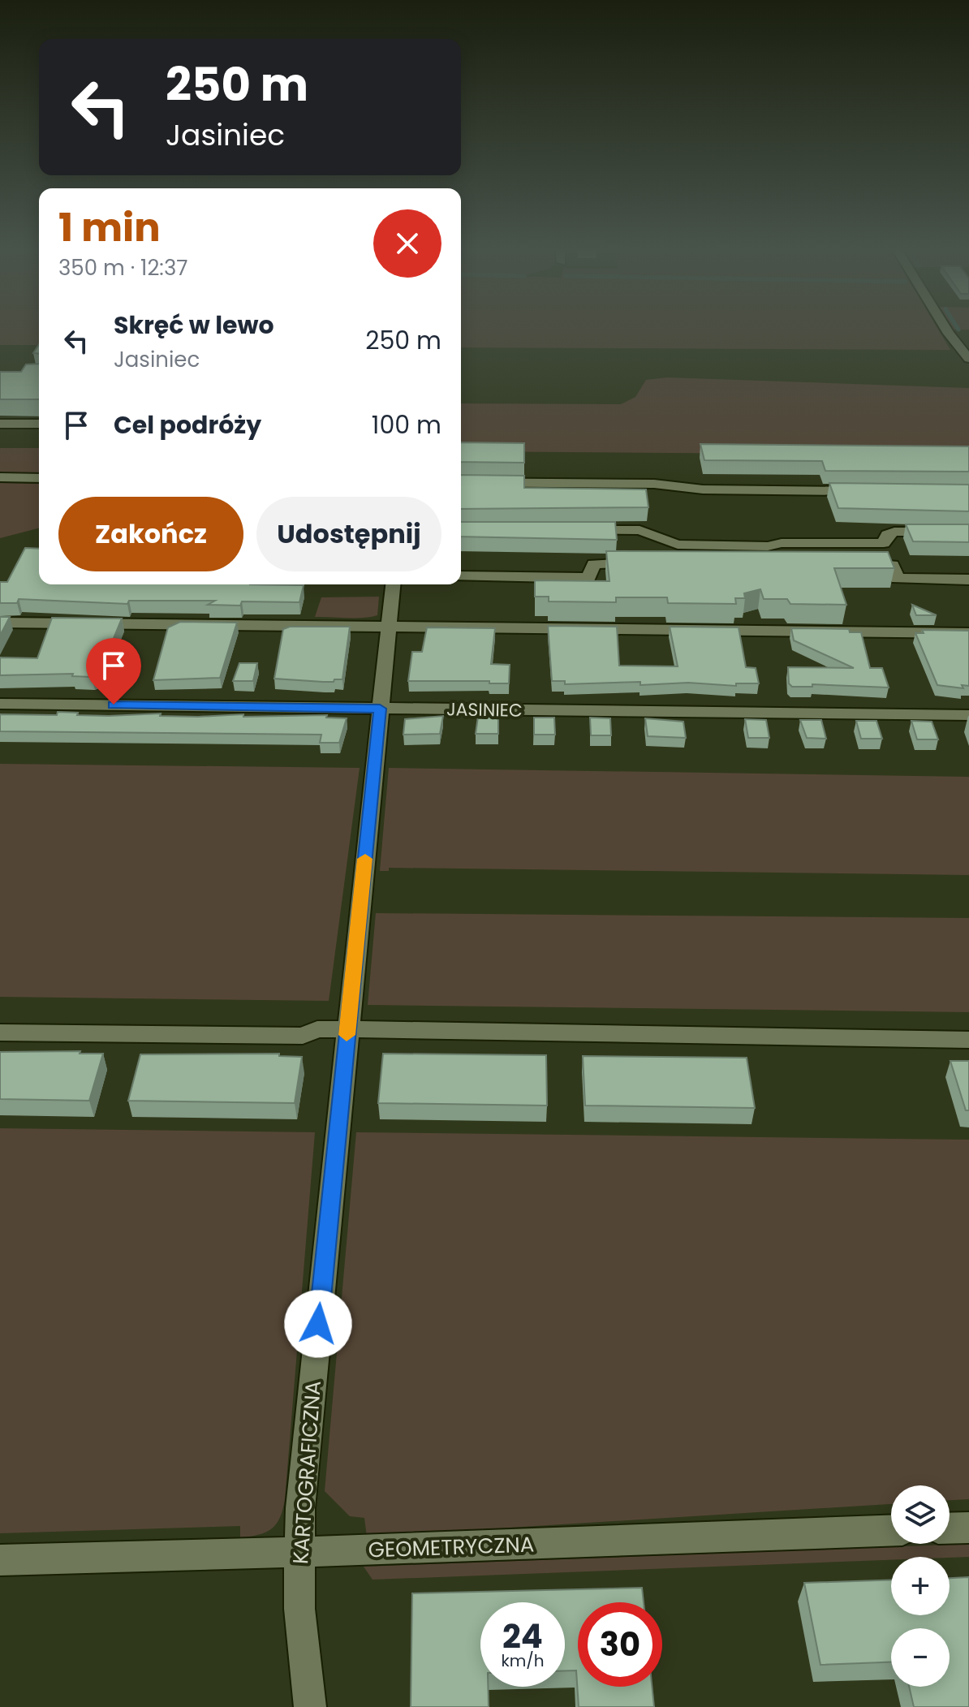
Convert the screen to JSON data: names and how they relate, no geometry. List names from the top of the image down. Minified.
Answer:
{"streets":{"street":["JASINIEC","KARTOGRAFICZNA","GEOMETRYCZNA"]},"crossings":[["JASINIEC","KARTOGRAFICZNA"],["KARTOGRAFICZNA","GEOMETRYCZNA"]],"page":{"turn":["250 m","Jasiniec"],"heading":["1 min","350 m · 12:37"],"list":[{"name":"Skręć w lewo","note":"Jasiniec","value":"250 m"},{"name":"Cel podróży","value":"100 m"}],"buttons":["Zakończ","Udostępnij"],"map_buttons":["+","−"],"speed":"24 km/h","limit":"30"}}
